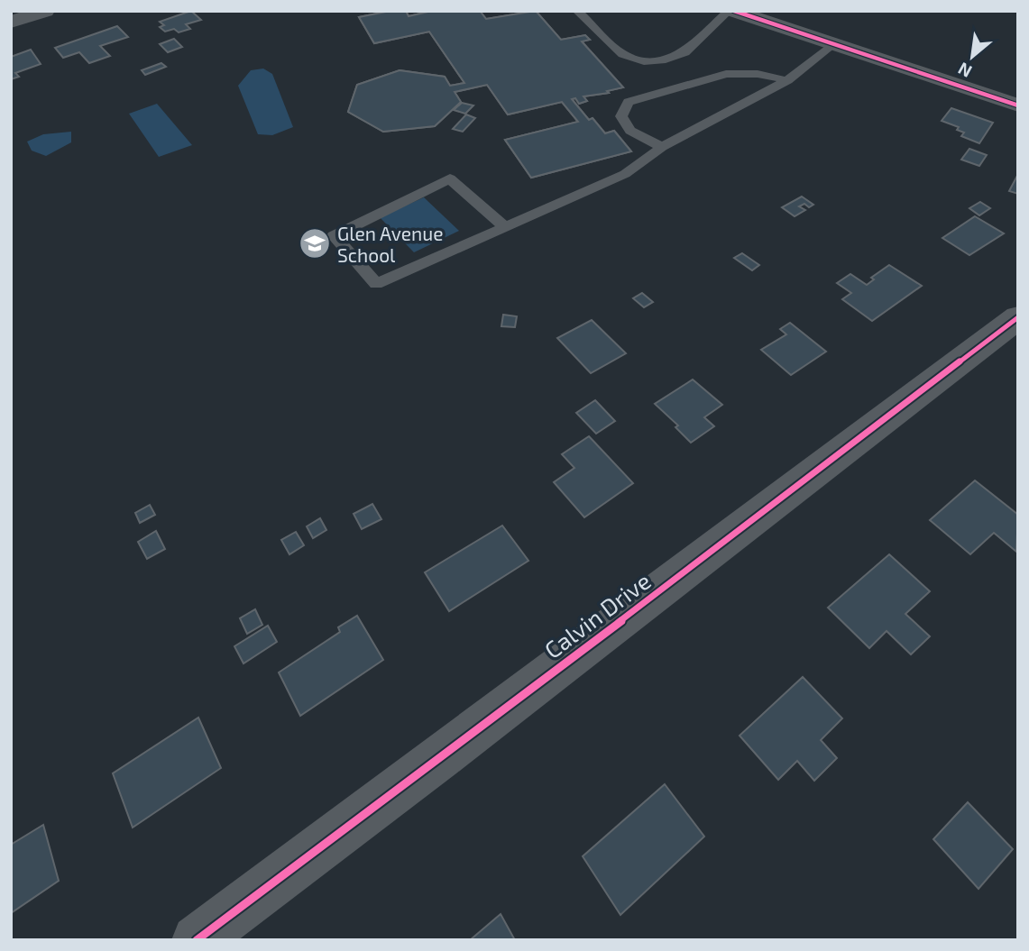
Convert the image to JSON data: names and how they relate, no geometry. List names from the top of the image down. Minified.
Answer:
{"streets":{"street":["Calvin Drive"]},"places":{"school or university":["Glen Avenue School"]},"north":"bottom left"}
